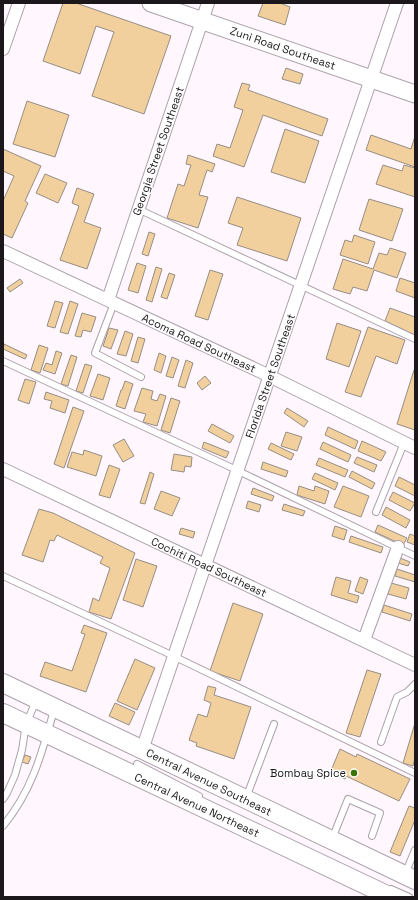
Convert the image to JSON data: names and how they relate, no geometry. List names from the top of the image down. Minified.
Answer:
{"streets":{"main road":["Central Avenue Southeast","Central Avenue Northeast"],"street":["Zuni Road Southeast","Georgia Street Southeast","Acoma Road Southeast","Florida Street Southeast","Cochiti Road Southeast"]},"crossings":[["Zuni Road Southeast","Georgia Street Southeast"],["Zuni Road Southeast","Florida Street Southeast"],["Georgia Street Southeast","Acoma Road Southeast"],["Acoma Road Southeast","Florida Street Southeast"],["Florida Street Southeast","Cochiti Road Southeast"],["Florida Street Southeast","Central Avenue Southeast"],["Florida Street Southeast","Central Avenue Northeast"],["Central Avenue Southeast","Central Avenue Northeast"]],"places":["Bombay Spice"]}
